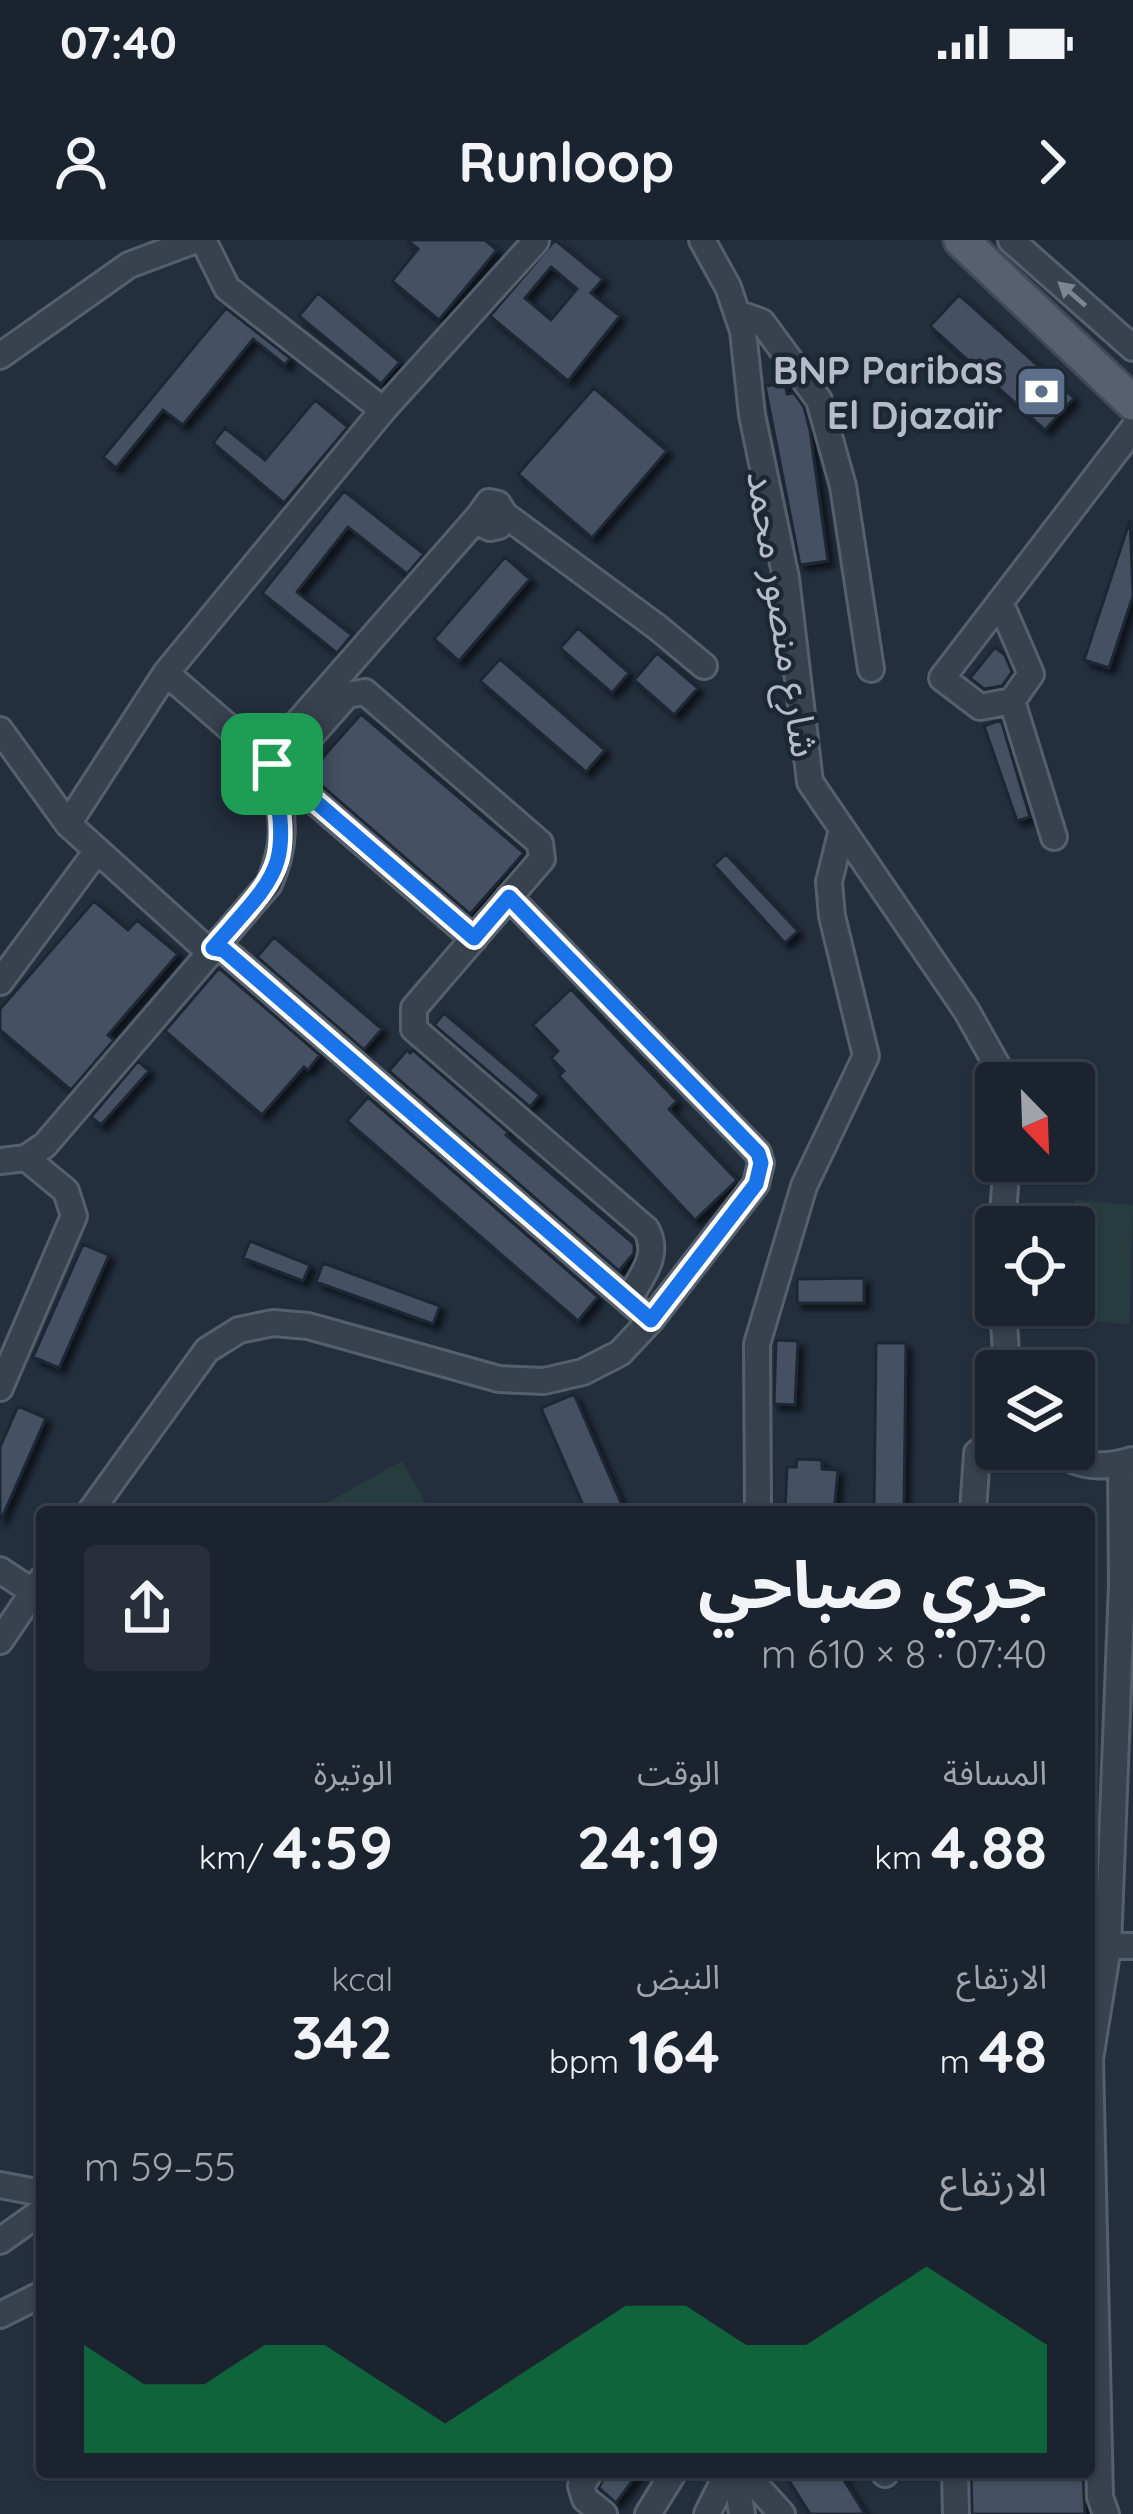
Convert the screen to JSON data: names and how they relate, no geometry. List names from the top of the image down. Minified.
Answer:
{"streets":{"street":["شارع منصور محمد"]},"places":{"bank":["BNP Paribas El Djazaïr"]},"north":"bottom right","page":{"status":"07:40","header":"Runloop","heading":["جري صباحي","07:40 · 8 × 610 m"],"stats":[["المسافة","4.88 km"],["الوقت","24:19"],["الوتيرة","4:59 /km"],["الارتفاع","48 m"],["النبض","164 bpm"],["kcal","342"]],"chart":["الارتفاع","55–59 m"]}}
